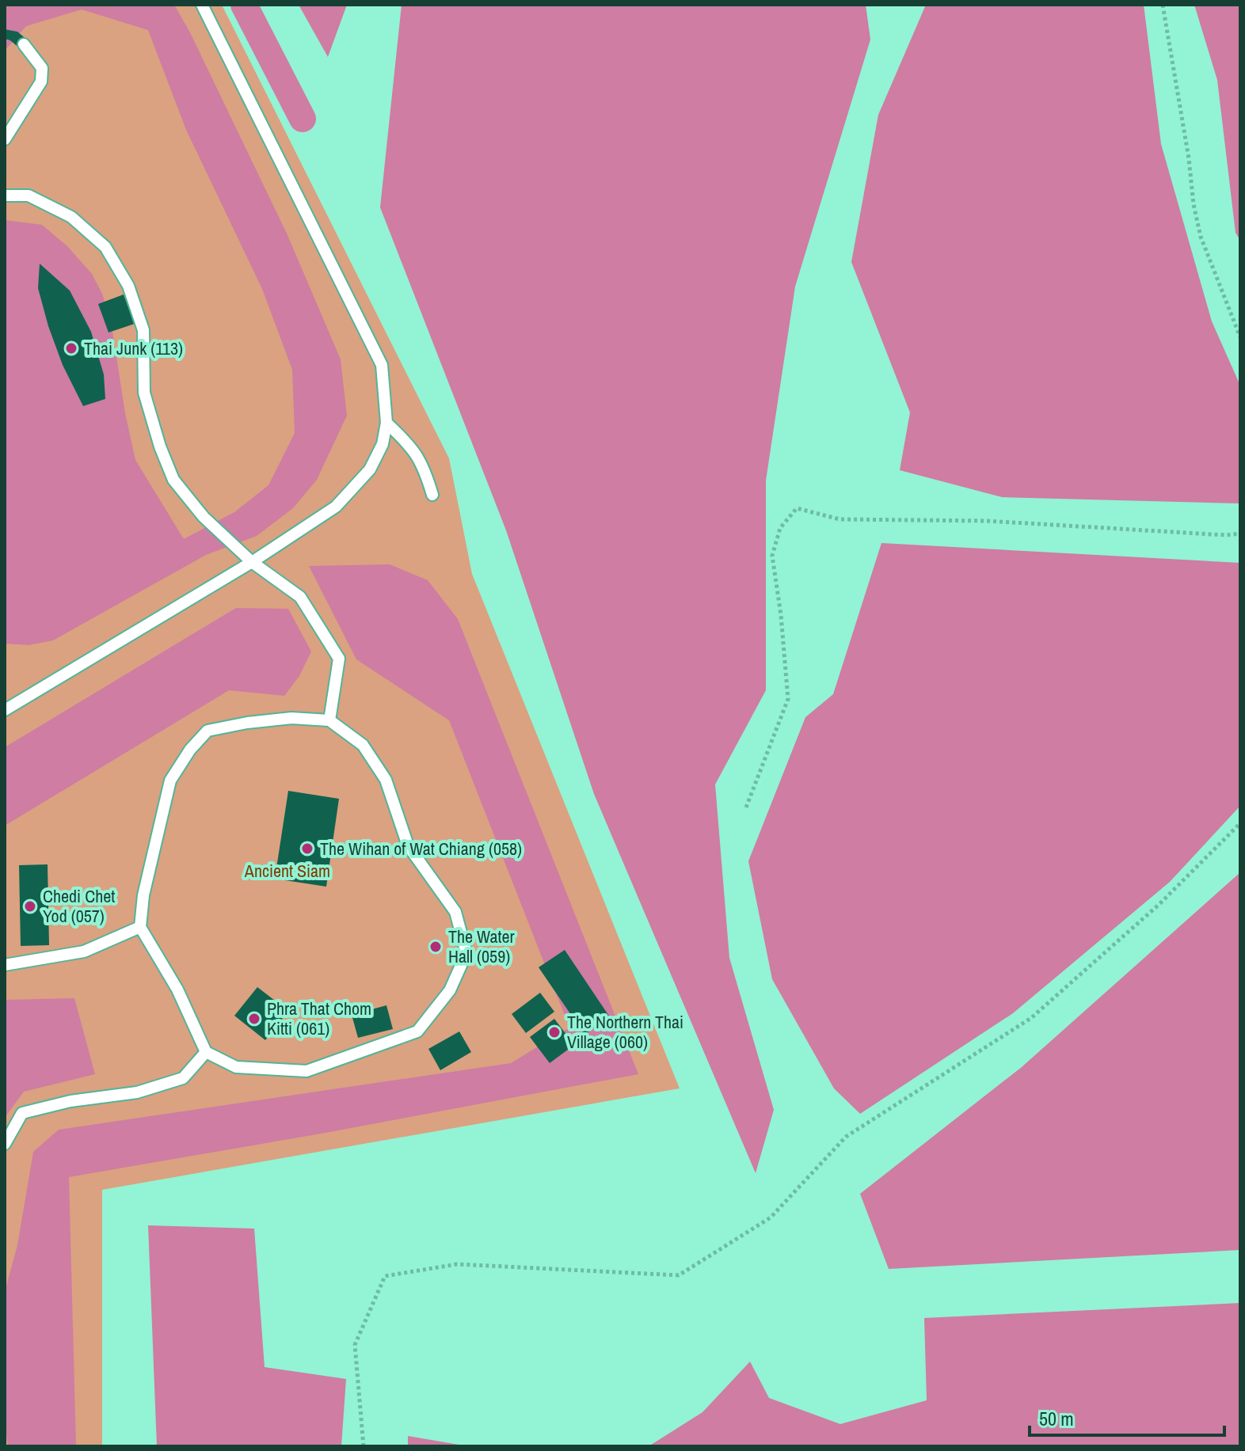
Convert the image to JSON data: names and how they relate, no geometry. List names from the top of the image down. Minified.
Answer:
{"parks":["Ancient Siam"],"places":["Thai Junk (113)","The Wihan of Wat Chiang (058)","Chedi Chet Yod (057)","The Water Hall (059)","Phra That Chom Kitti (061)","The Northern Thai Village (060)"],"scale_bar":"50 m"}
